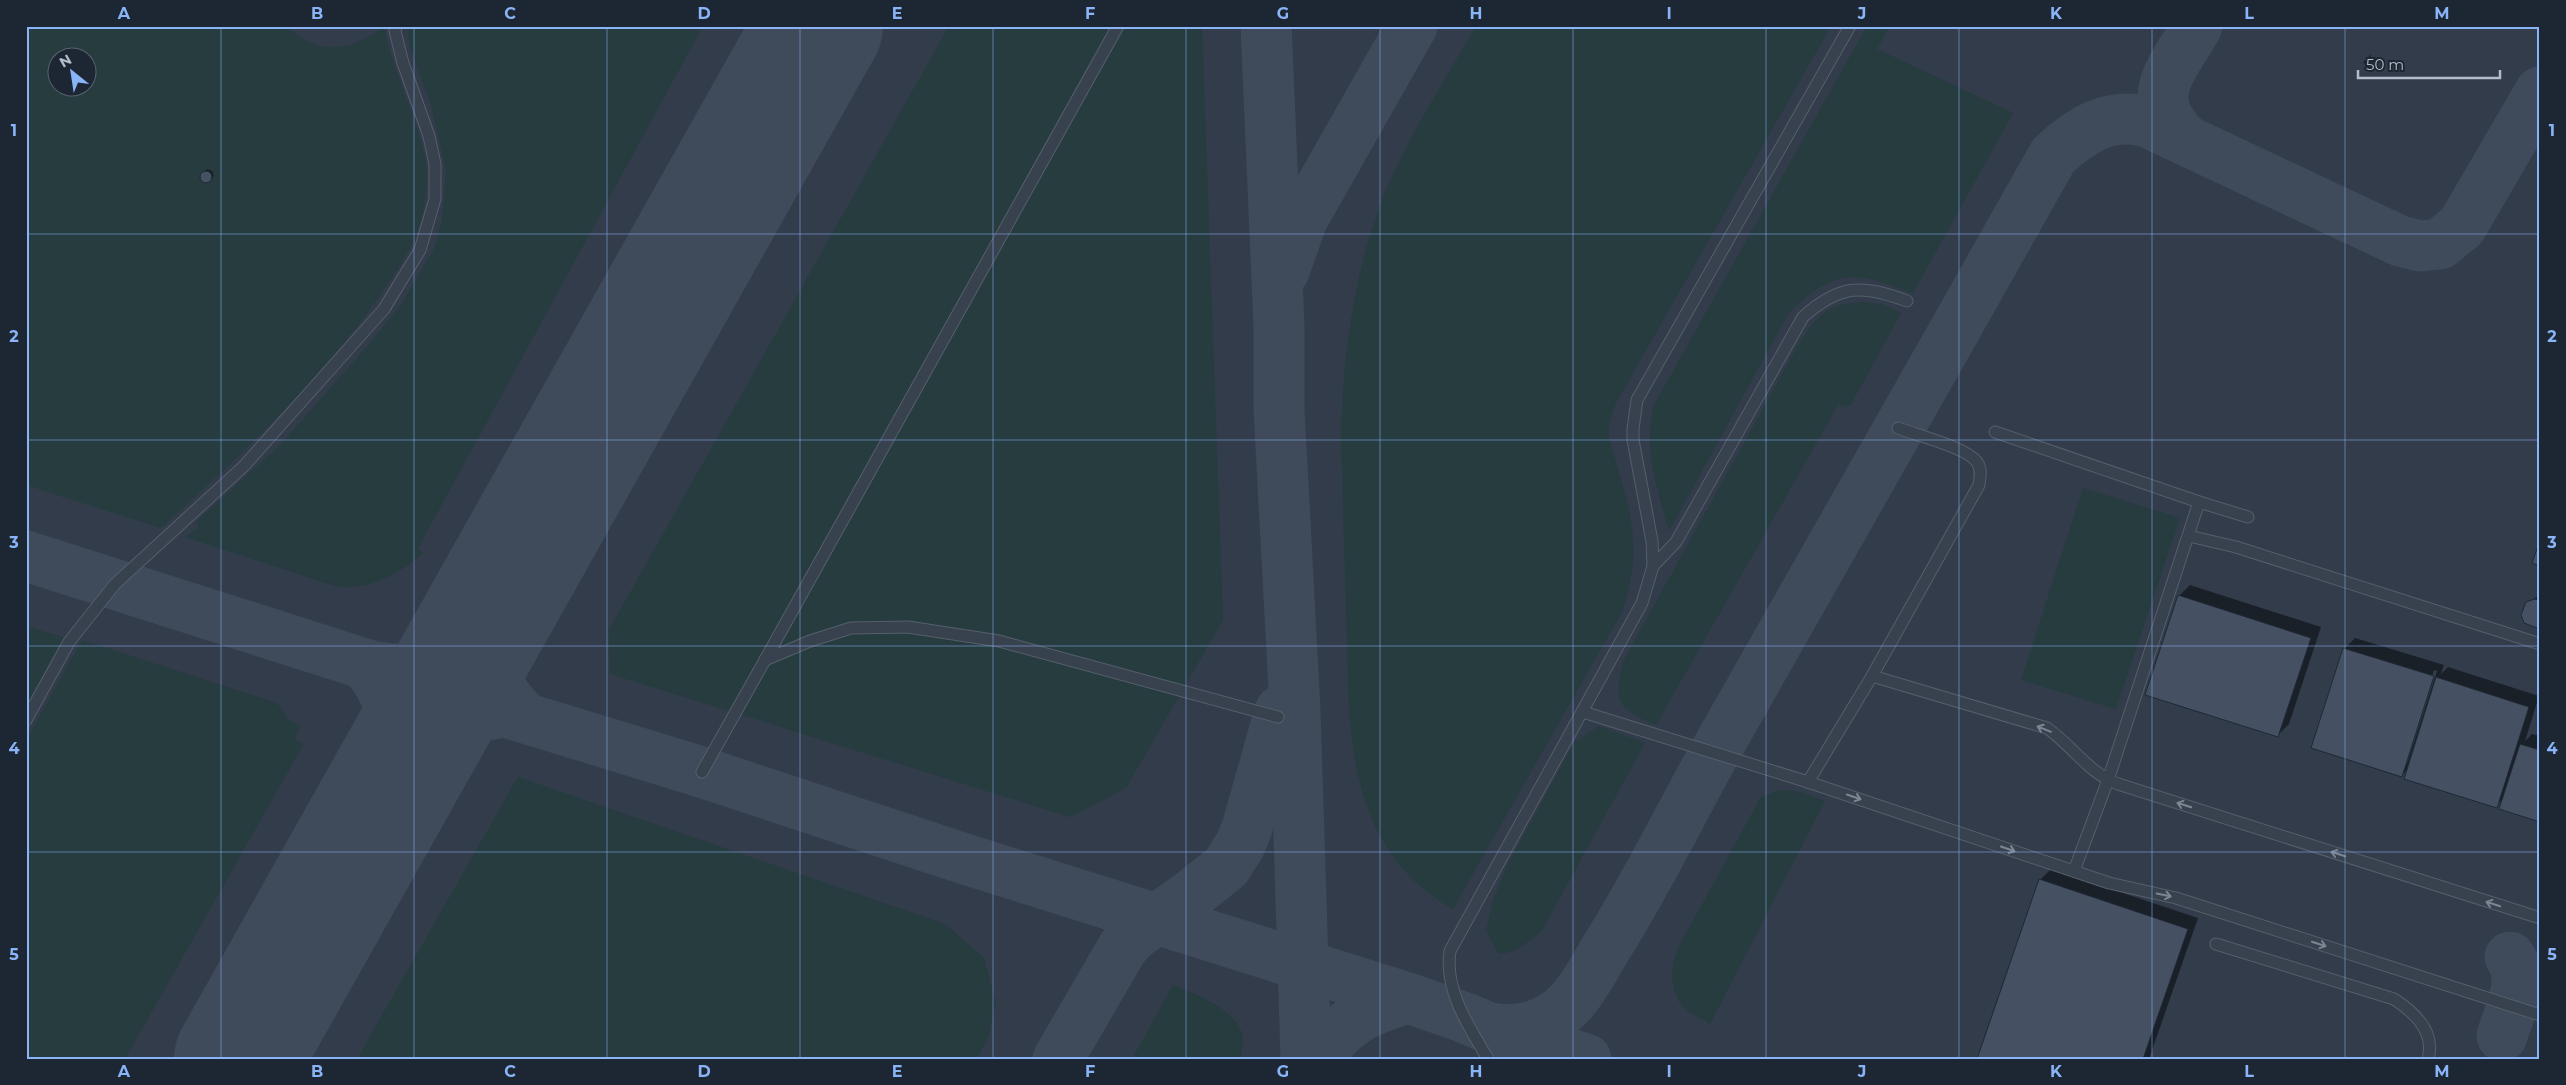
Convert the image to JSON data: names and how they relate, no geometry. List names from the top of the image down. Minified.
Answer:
{"scale_bar":"50 m","north":"top left","grid":{"columns":["A","B","C","D","E","F","G","H","I","J","K","L","M"],"rows":["1","2","3","4","5"]}}
